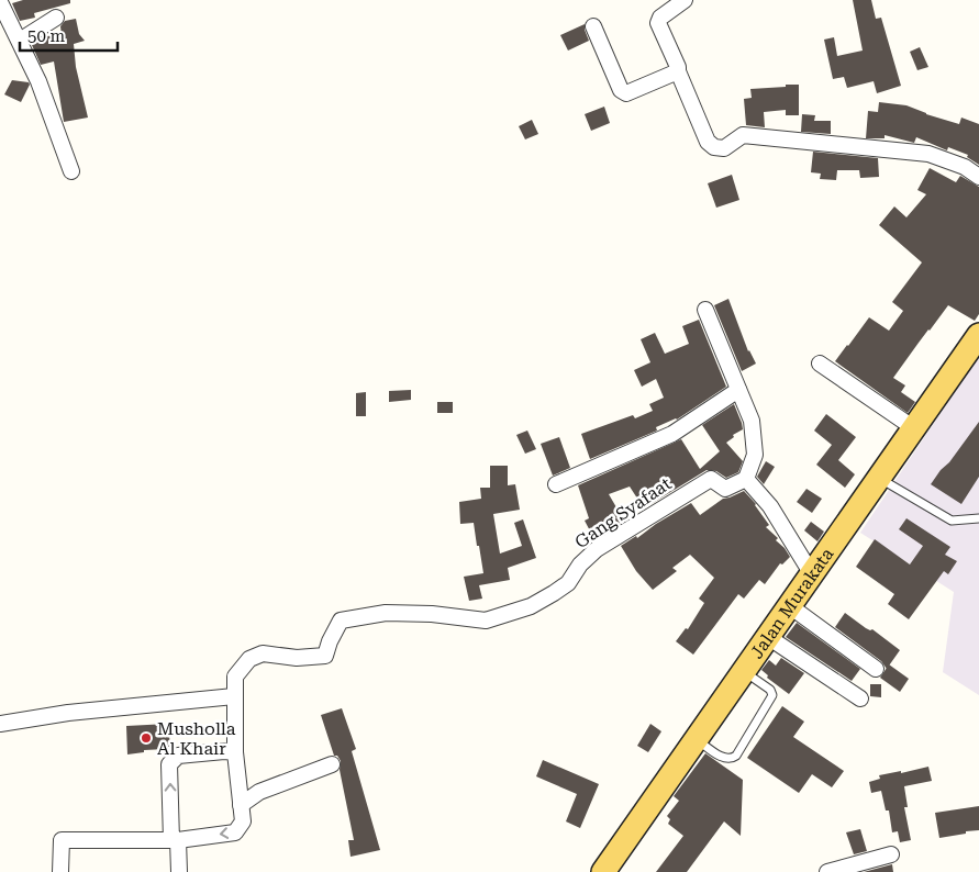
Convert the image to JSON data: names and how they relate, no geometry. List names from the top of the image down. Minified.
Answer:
{"streets":{"main road":["Jalan Murakata"],"street":["Gang Syafaat"]},"places":["Musholla Al Khair"],"scale_bar":"50 m"}
